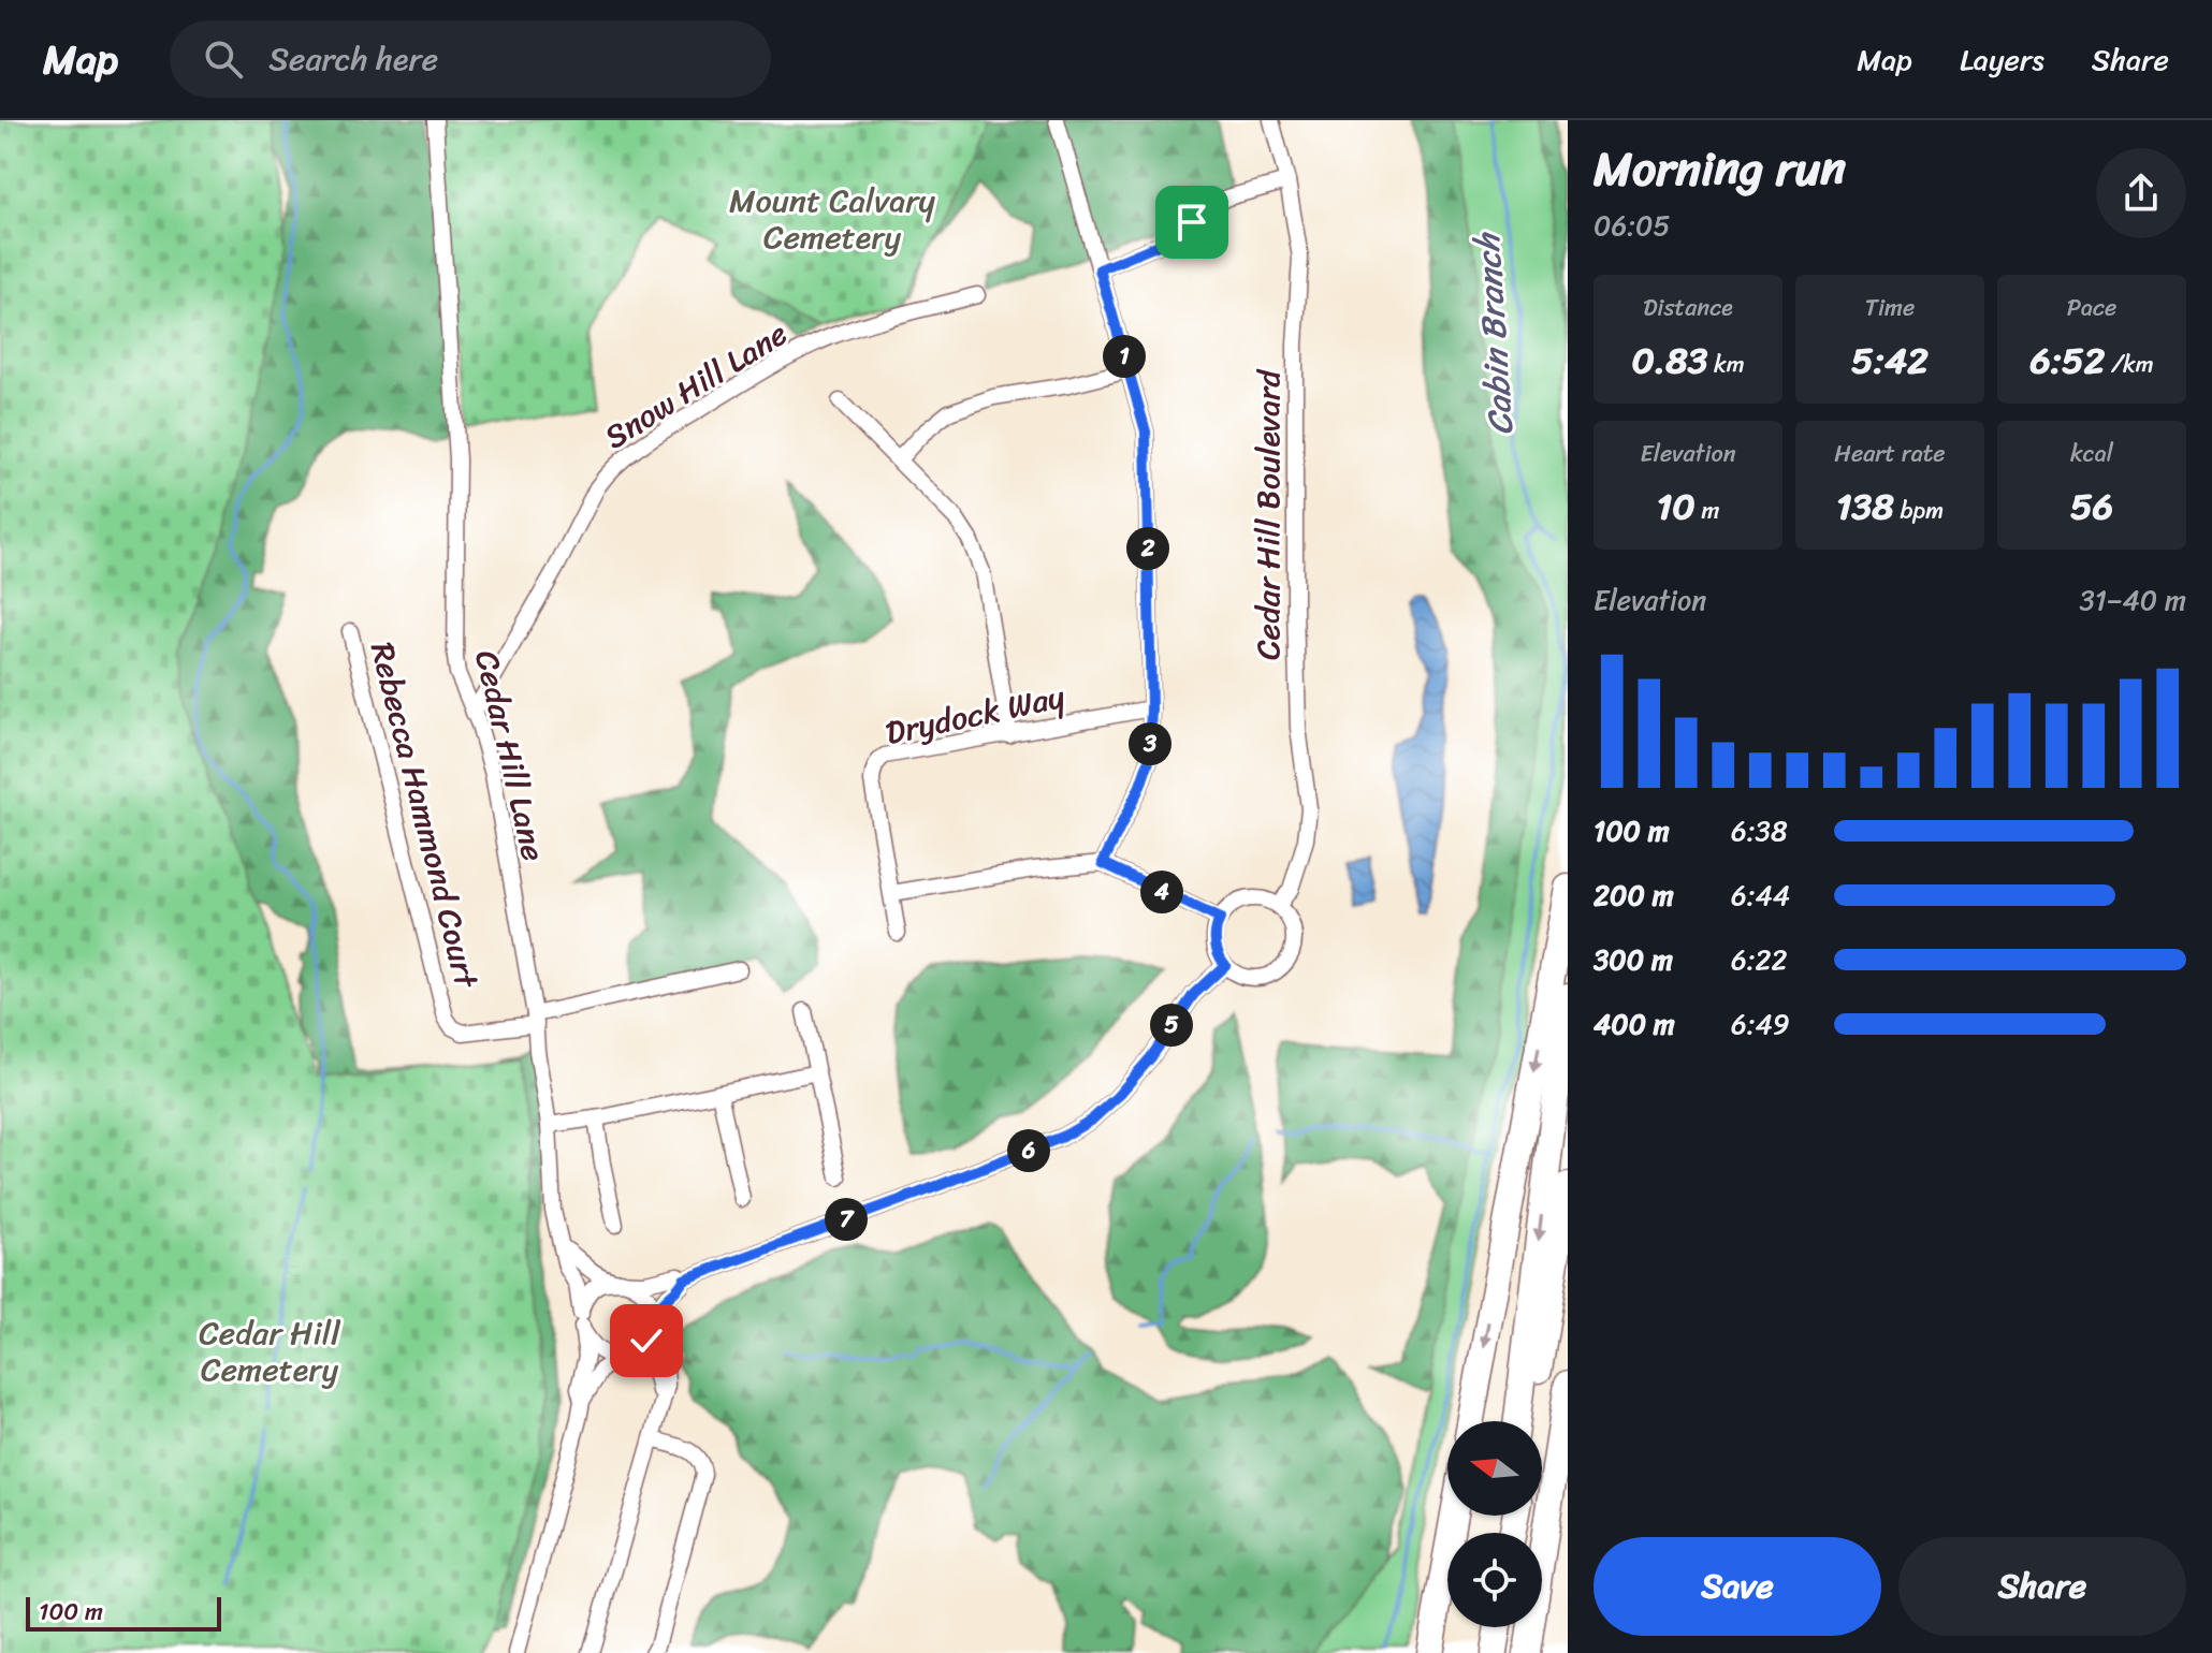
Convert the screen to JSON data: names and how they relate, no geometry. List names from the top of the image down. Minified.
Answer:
{"streets":{"street":["Snow Hill Lane","Cedar Hill Boulevard","Drydock Way","Cedar Hill Lane","Rebecca Hammond Court"]},"crossings":[["Snow Hill Lane","Cedar Hill Lane"],["Cedar Hill Lane","Rebecca Hammond Court"]],"water":["Cabin Branch"],"parks":["Mount Calvary Cemetery","Cedar Hill Cemetery"],"scale_bar":"100 m","north":"left","page":{"header":"Map","search":"Search here","nav":["Map","Layers","Share"],"heading":["Morning run","06:05"],"stats":[["Distance","0.83 km"],["Time","5:42"],["Pace","6:52 /km"],["Elevation","10 m"],["Heart rate","138 bpm"],["kcal","56"]],"pins":["1","2","3","4","5","6","7"],"chart":["Elevation","31–40 m"],"list":[{"name":"100 m","note":"6:38"},{"name":"200 m","note":"6:44"},{"name":"300 m","note":"6:22"},{"name":"400 m","note":"6:49"}],"buttons":["Save","Share"],"scale":"100 m"}}
